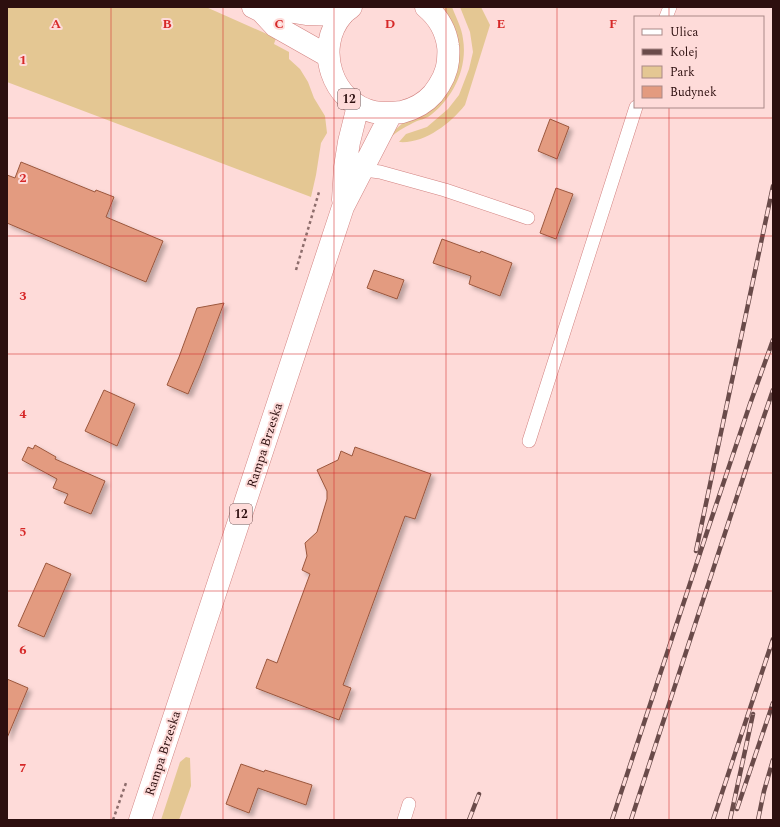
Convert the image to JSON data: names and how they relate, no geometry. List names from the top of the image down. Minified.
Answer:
{"streets":{"main road":["12","Rampa Brzeska"]},"crossings":[["12","Rampa Brzeska"]],"legend":["Ulica","Kolej","Park","Budynek"],"grid":{"columns":["A","B","C","D","E","F"],"rows":["1","2","3","4","5","6","7"]}}
